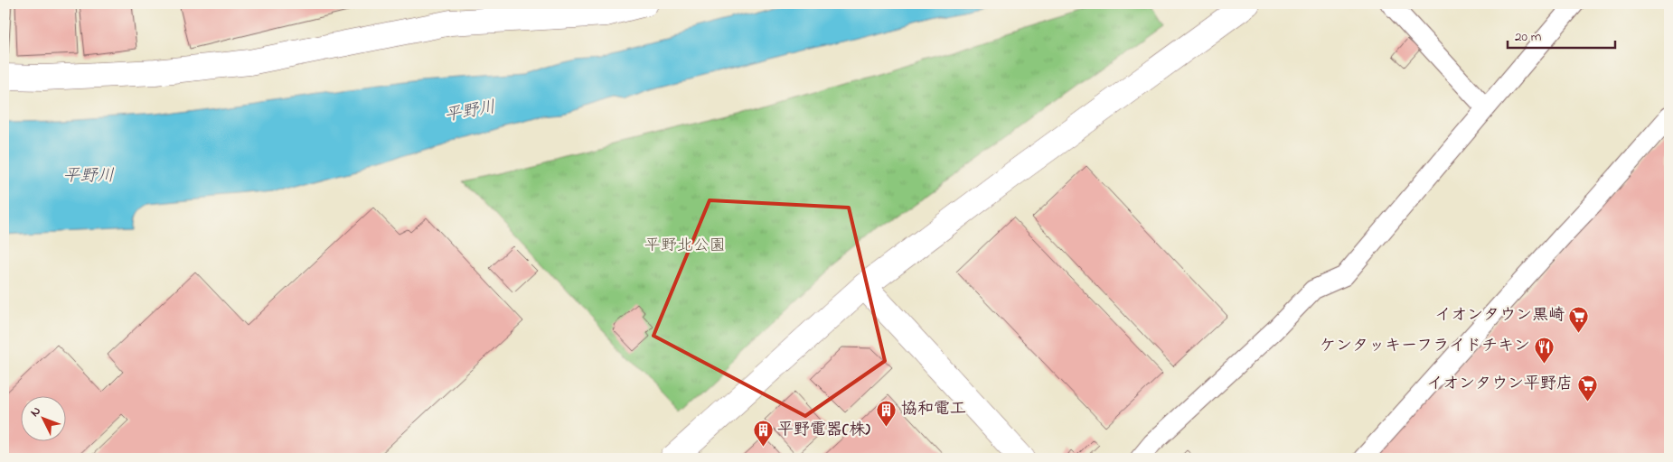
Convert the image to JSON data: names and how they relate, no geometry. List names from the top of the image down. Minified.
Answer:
{"water":["平野川"],"parks":["平野北公園"],"places":{"supermarket":["イオンタウン黒崎","イオンタウン平野店"],"restaurant":["ケンタッキーフライドチキン"],"building":["協和電工","平野電器(株)"]},"scale_bar":"20 m","north":"top left"}
